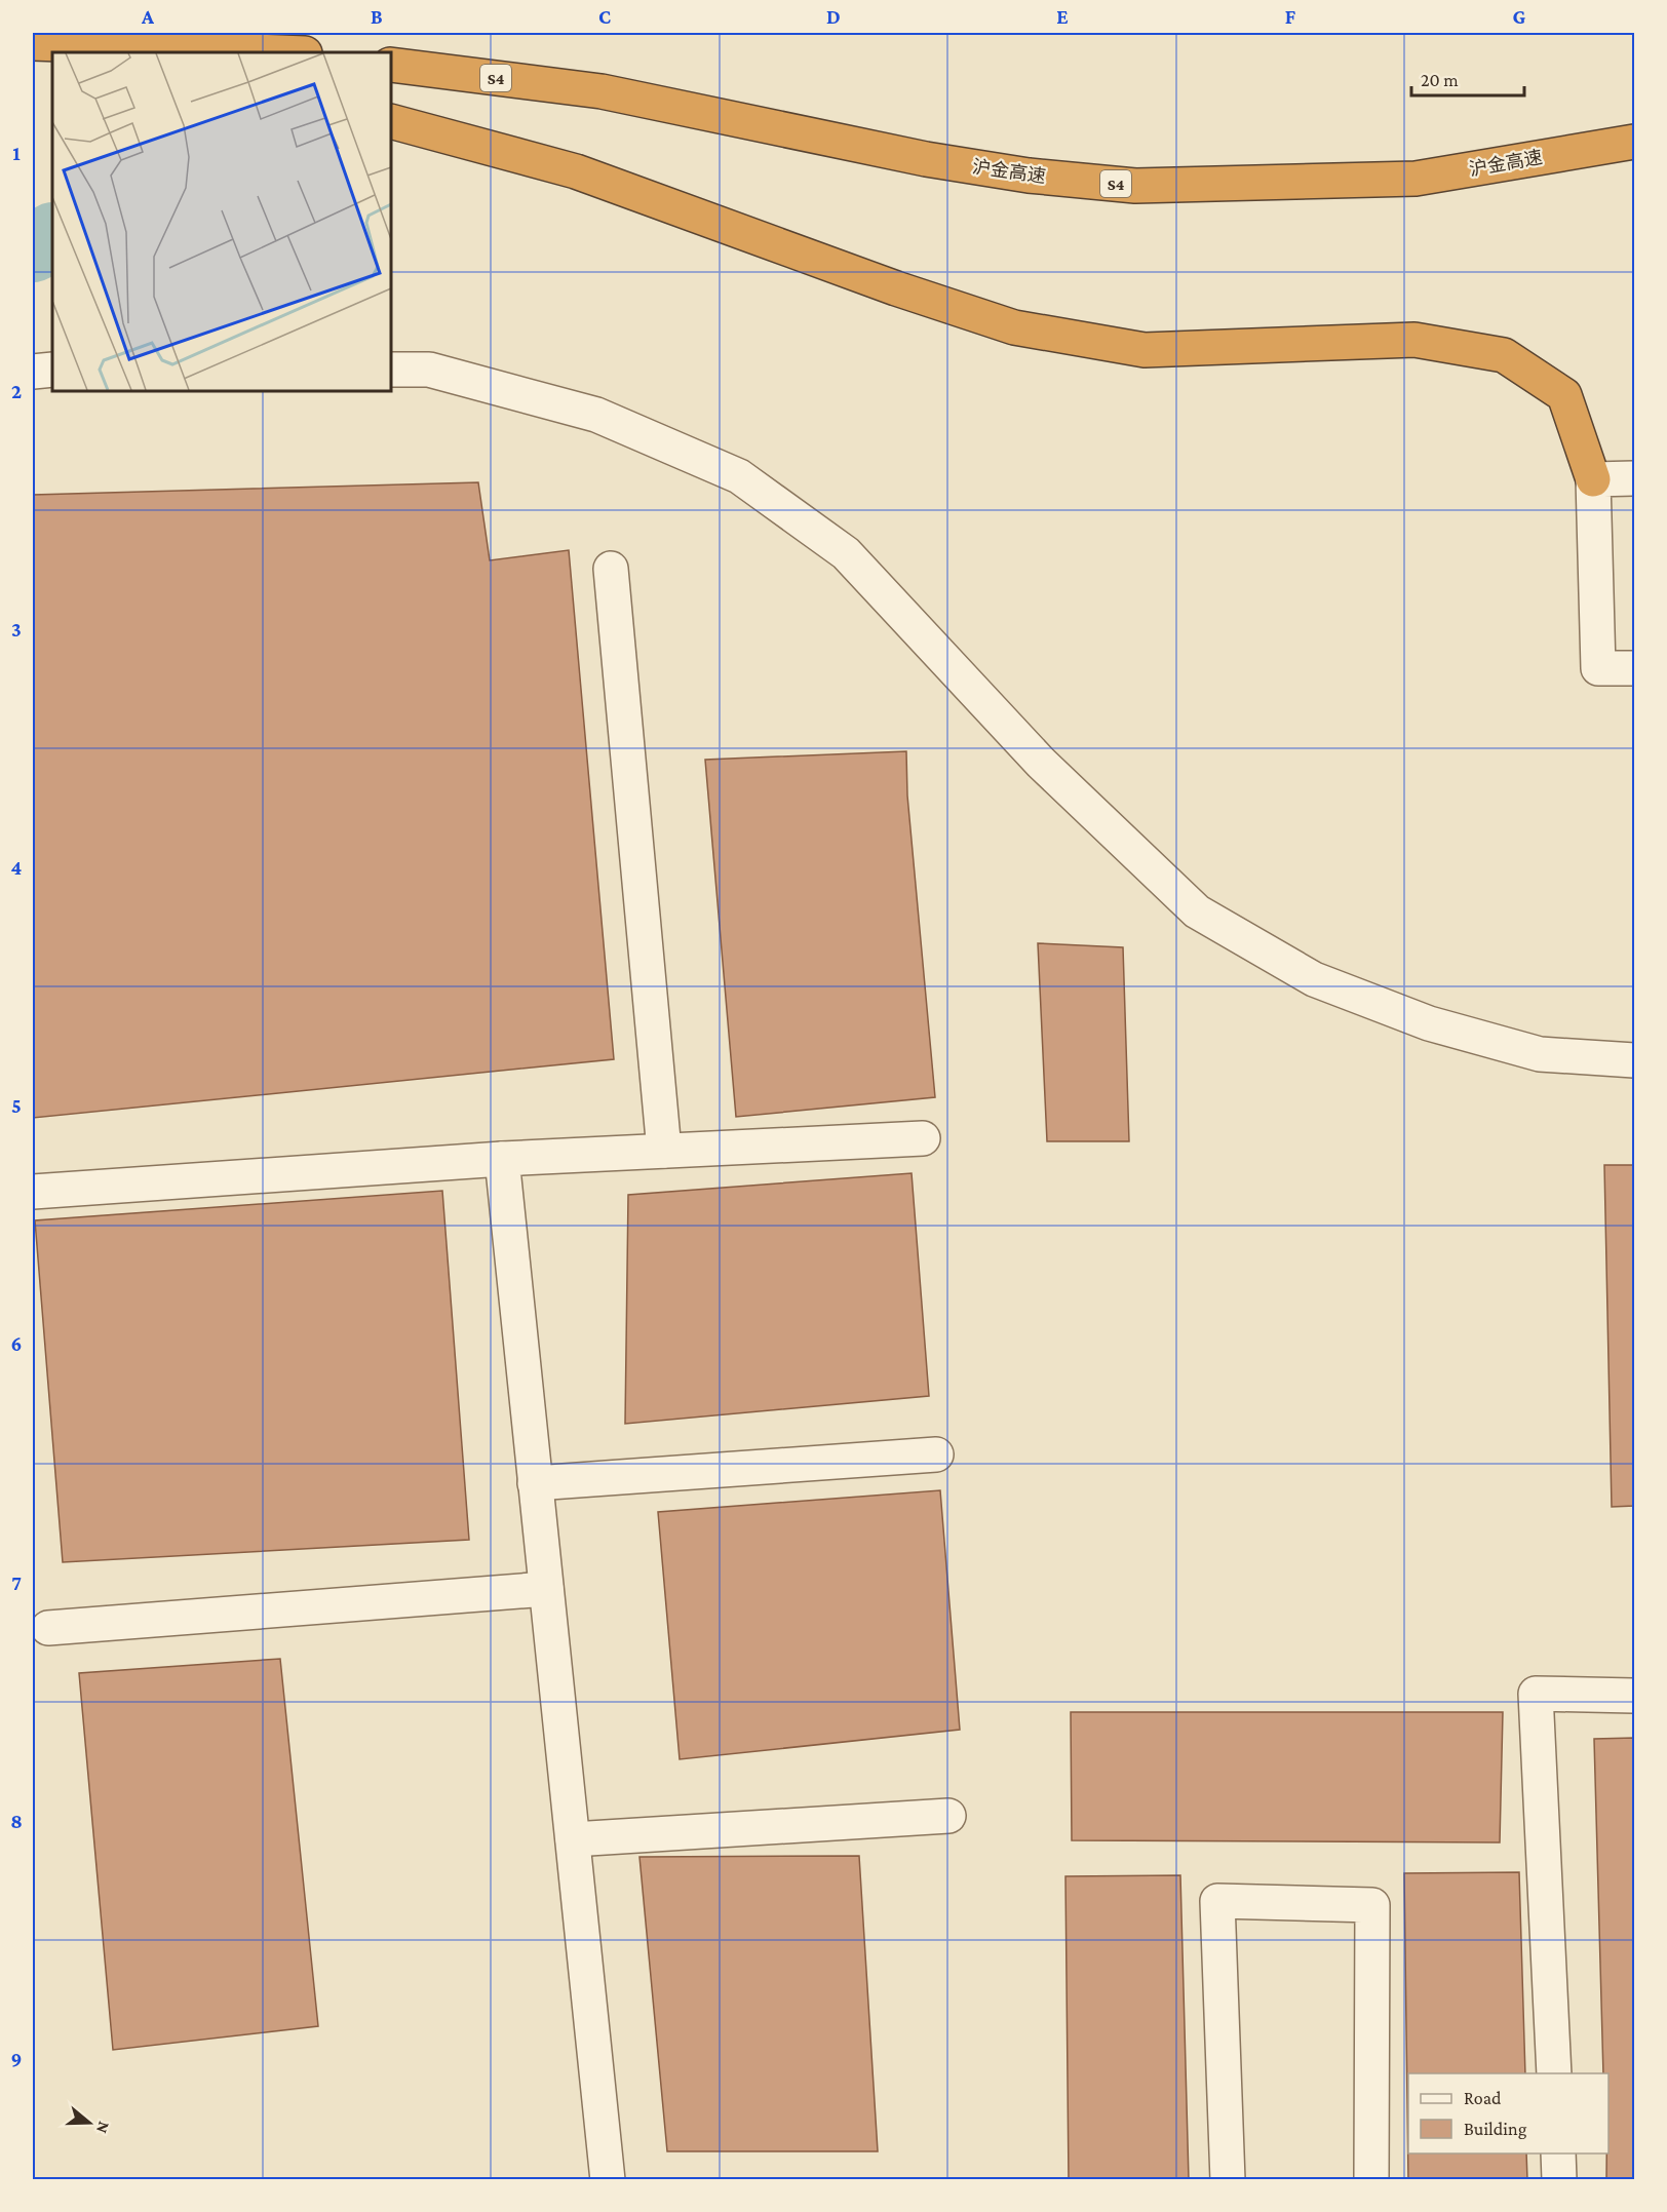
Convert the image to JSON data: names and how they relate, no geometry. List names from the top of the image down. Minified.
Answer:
{"streets":{"highway":["S4","沪金高速"]},"legend":["Road","Building"],"scale_bar":"20 m","north":"right","grid":{"columns":["A","B","C","D","E","F","G"],"rows":["1","2","3","4","5","6","7","8","9"]}}
